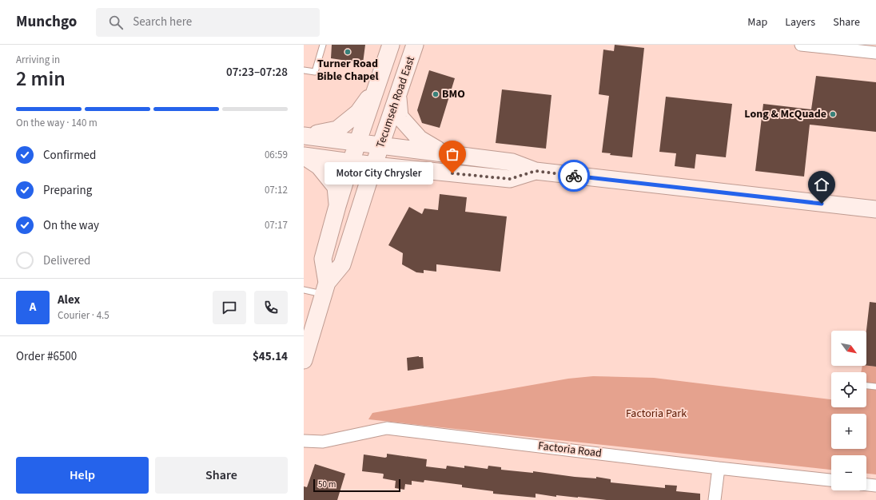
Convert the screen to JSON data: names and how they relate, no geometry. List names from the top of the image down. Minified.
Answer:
{"streets":{"main road":["Tecumseh Road East"],"street":["Factoria Road"]},"parks":["Factoria Park"],"places":["Turner Road Bible Chapel","BMO","Long & McQuade","Motor City Chrysler"],"scale_bar":"50 m","north":"bottom right","page":{"header":"Munchgo","search":"Search here","nav":["Map","Layers","Share"],"heading":["2 min","Arriving in","07:23–07:28"],"panel":["Alex","Courier · 4.5","Order #6500","$45.14"],"bar":"On the way · 140 m","list":[["Confirmed","06:59"],["Preparing","07:12"],["On the way","07:17"],"Delivered"],"bubble":"Motor City Chrysler","round":"A","map_buttons":["+","−"],"buttons":["Help","Share"],"scale":"50 m"}}
